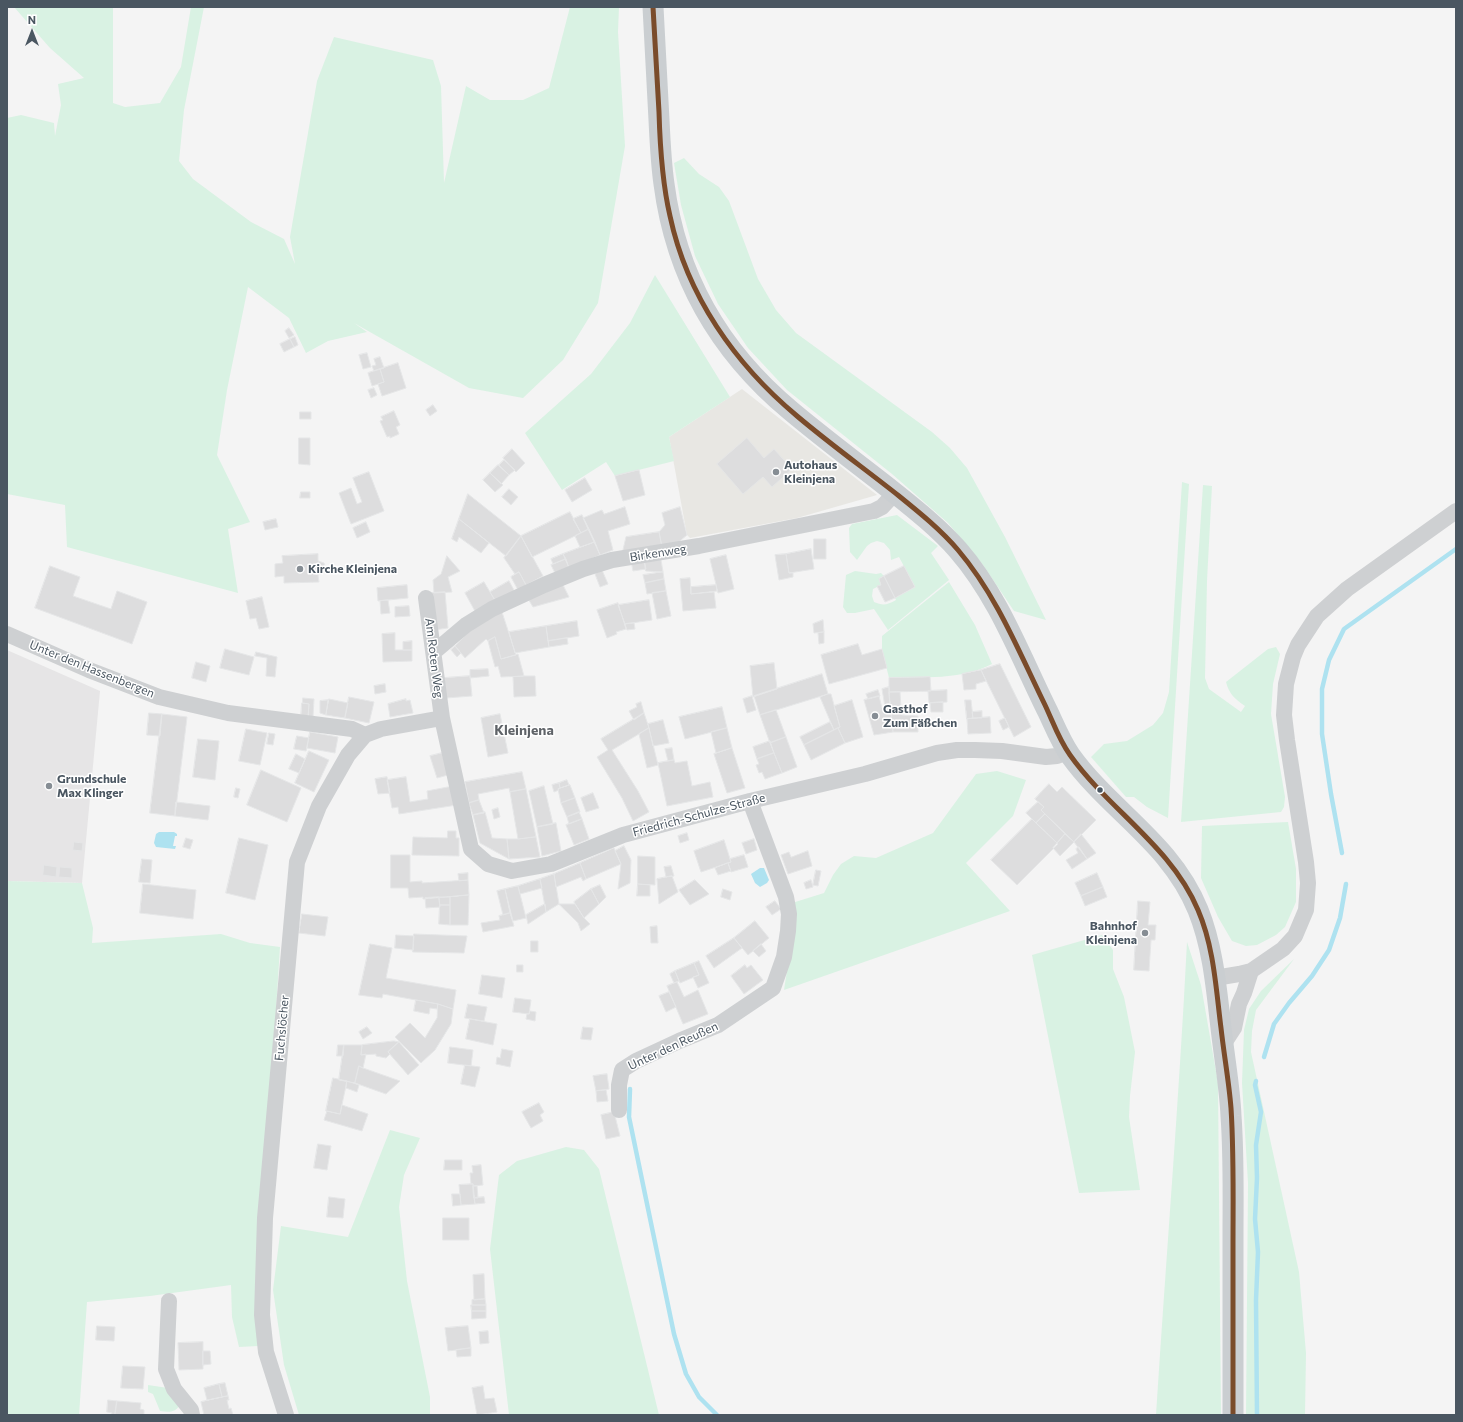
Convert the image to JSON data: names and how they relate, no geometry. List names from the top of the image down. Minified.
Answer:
{"streets":{"street":["Birkenweg","Am Roten Weg","Unter den Hassenbergen","Friedrich-Schulze-Straße","Fuchslöcher","Unter den Reußen"]},"crossings":[["Birkenweg","Am Roten Weg"],["Am Roten Weg","Friedrich-Schulze-Straße"],["Unter den Hassenbergen","Fuchslöcher"],["Friedrich-Schulze-Straße","Unter den Reußen"]],"districts":["Kleinjena"],"places":["Autohaus Kleinjena","Kirche Kleinjena","Gasthof Zum Fäßchen","Grundschule Max Klinger","Bahnhof Kleinjena"],"north":"top"}
